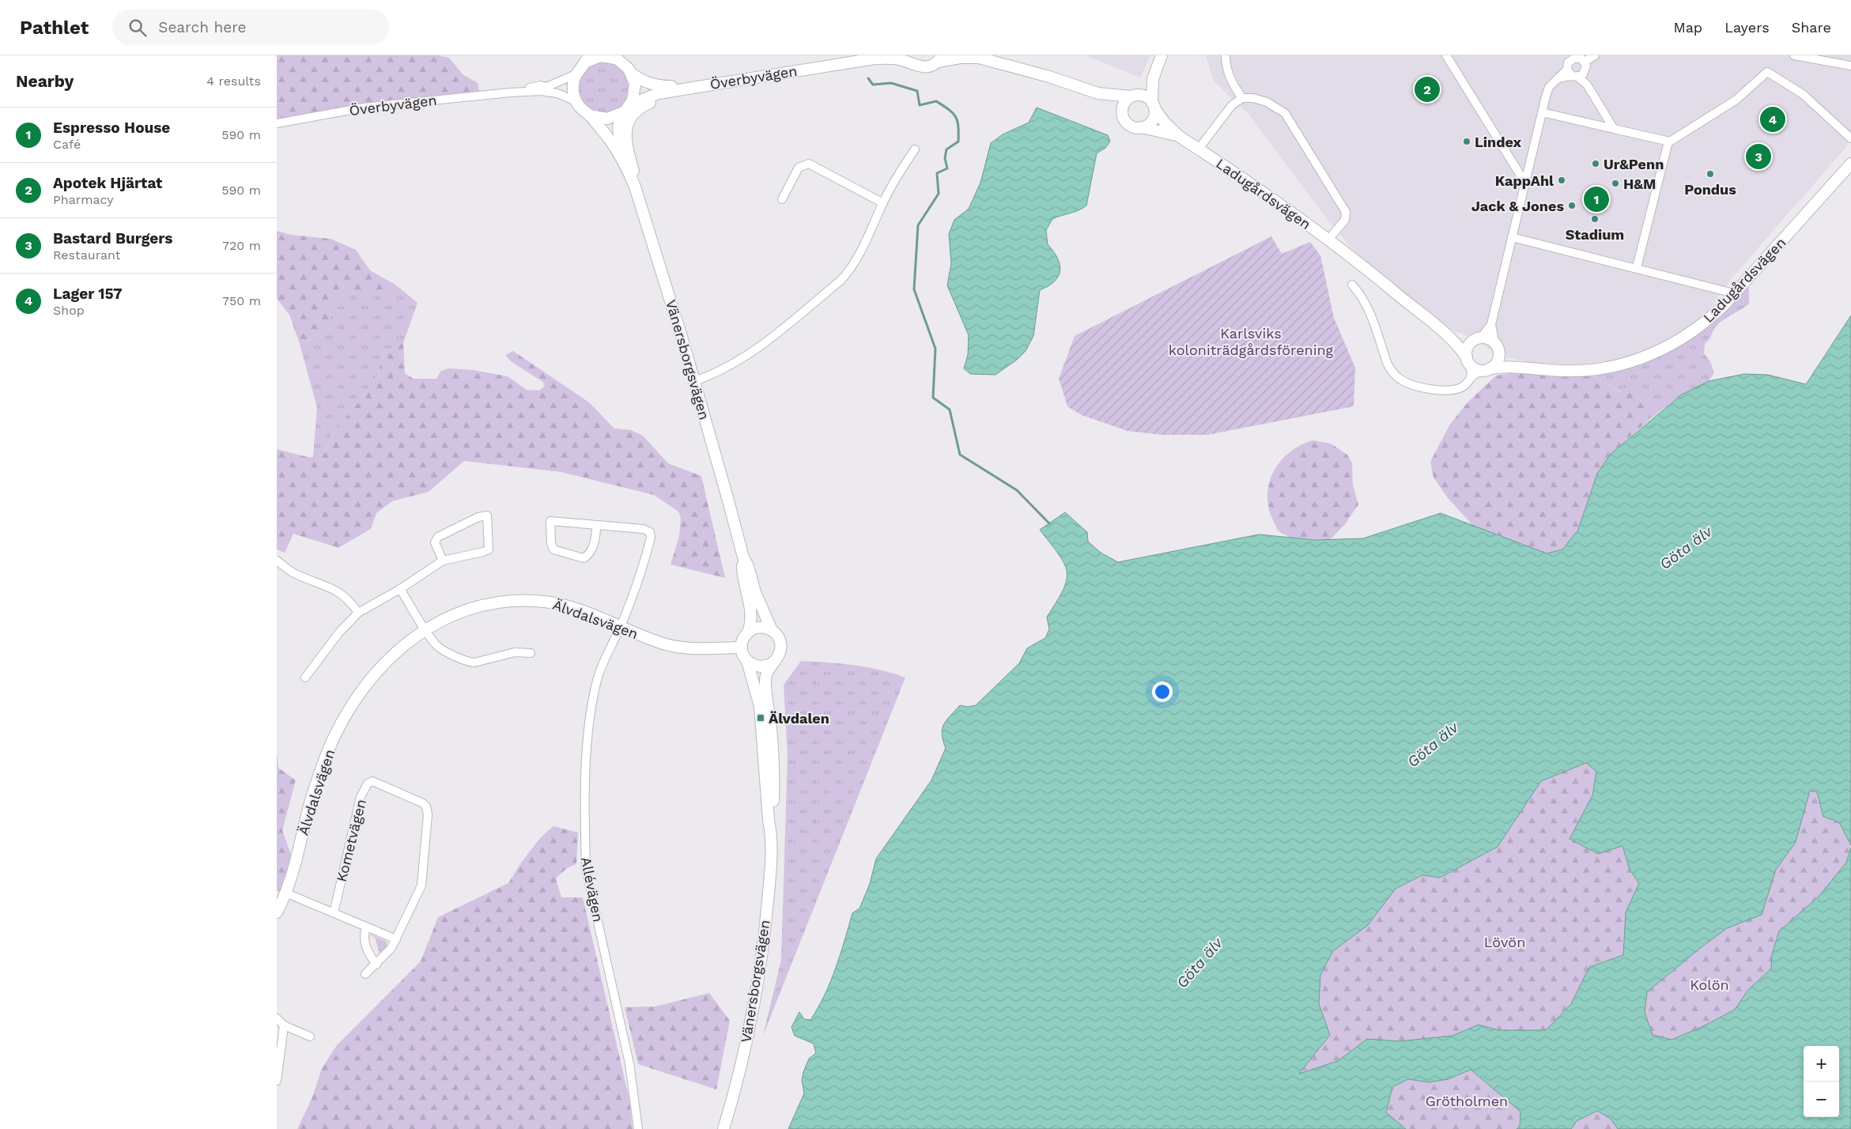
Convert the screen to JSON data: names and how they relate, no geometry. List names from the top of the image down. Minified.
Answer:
{"streets":{"main road":["Överbyvägen","Ladugårdsvägen","Vänersborgsvägen","Älvdalsvägen"],"street":["Kometvägen","Allévägen"]},"crossings":[["Överbyvägen","Ladugårdsvägen"],["Överbyvägen","Vänersborgsvägen"],["Vänersborgsvägen","Älvdalsvägen"],["Älvdalsvägen","Allévägen"]],"water":["Göta älv"],"parks":["Karlsviks koloniträdgårdsförening","Lövön","Kolön","Grötholmen"],"places":{"other":["Lindex","Ur&Penn","Pondus","KappAhl","H&M","Jack & Jones","Stadium"],"transit":["Älvdalen"]},"page":{"header":"Pathlet","search":"Search here","nav":["Map","Layers","Share"],"heading":["Nearby","4 results"],"pins":["2","4","3","1"],"list":[{"mark":"1","name":"Espresso House","note":"Café","value":"590 m"},{"mark":"2","name":"Apotek Hjärtat","note":"Pharmacy","value":"590 m"},{"mark":"3","name":"Bastard Burgers","note":"Restaurant","value":"720 m"},{"mark":"4","name":"Lager 157","note":"Shop","value":"750 m"}],"map_buttons":["+","−"]}}
